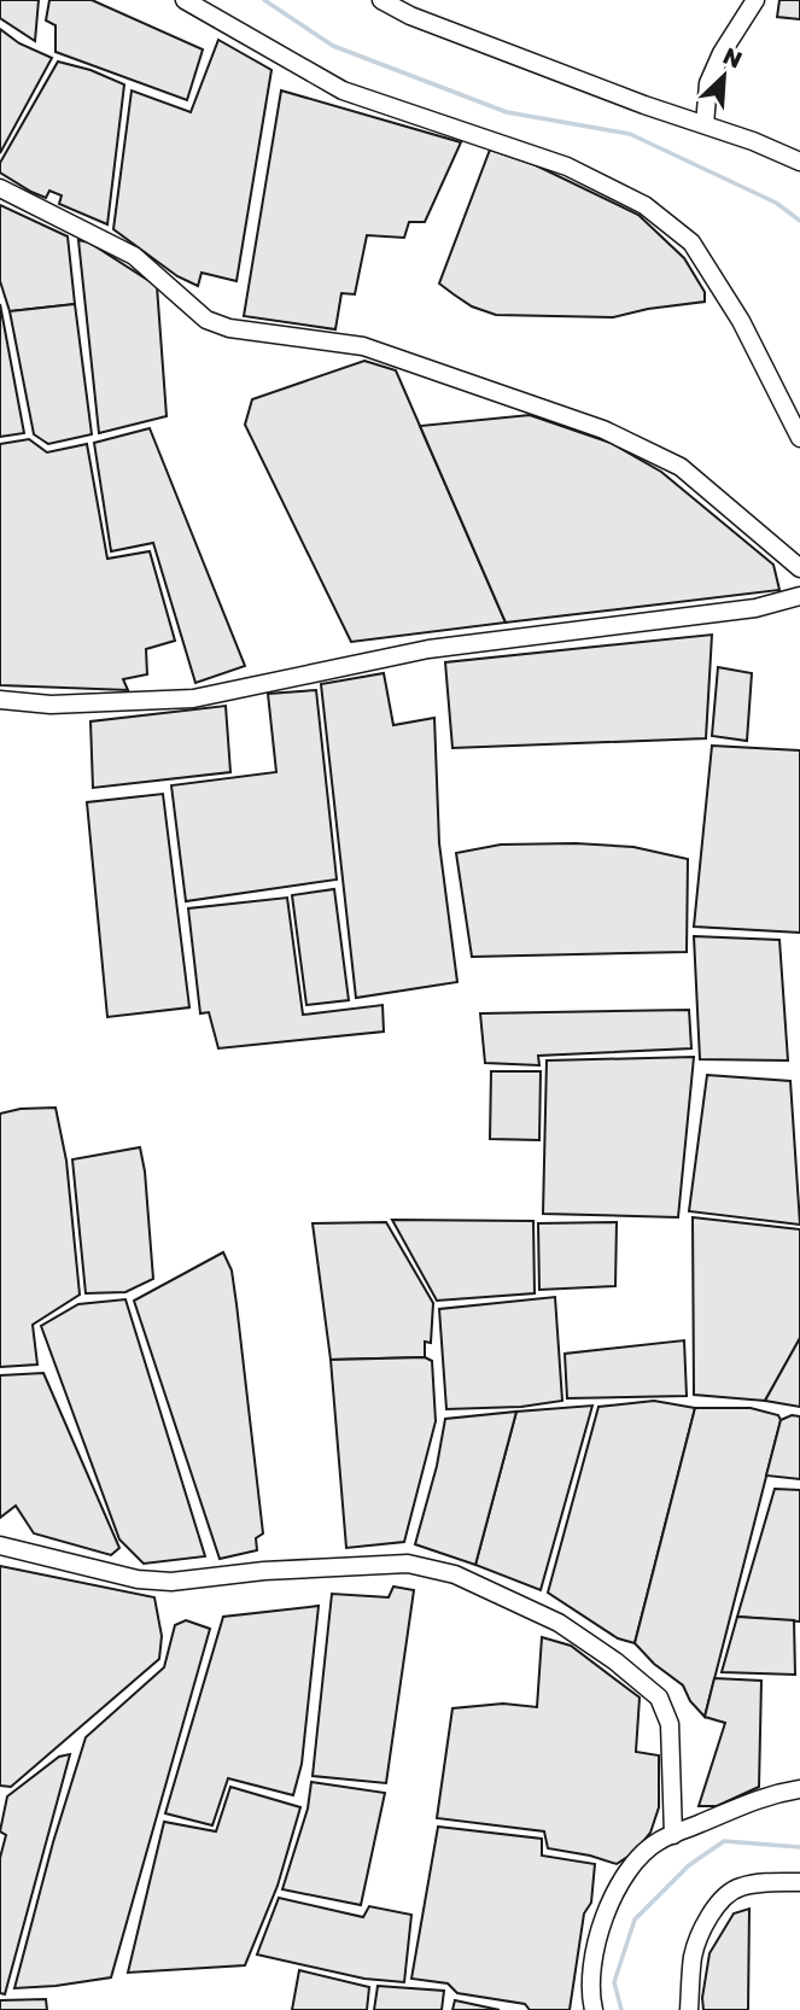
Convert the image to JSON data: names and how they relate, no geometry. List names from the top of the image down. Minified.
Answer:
{"north":"top right"}
